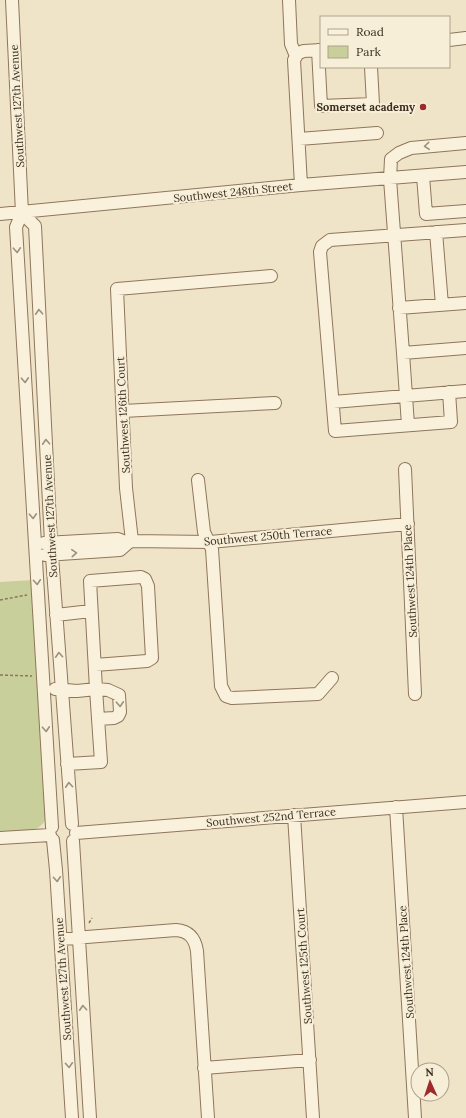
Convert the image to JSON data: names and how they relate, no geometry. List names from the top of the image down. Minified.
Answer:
{"streets":{"street":["Southwest 127th Avenue","Southwest 248th Street","Southwest 126th Court","Southwest 250th Terrace","Southwest 124th Place","Southwest 252nd Terrace","Southwest 125th Court"]},"crossings":[["Southwest 127th Avenue","Southwest 248th Street"],["Southwest 127th Avenue","Southwest 250th Terrace"],["Southwest 127th Avenue","Southwest 252nd Terrace"],["Southwest 126th Court","Southwest 250th Terrace"],["Southwest 250th Terrace","Southwest 124th Place"],["Southwest 124th Place","Southwest 252nd Terrace"],["Southwest 252nd Terrace","Southwest 125th Court"]],"places":["Somerset academy"],"legend":["Road","Park"],"north":"top"}
